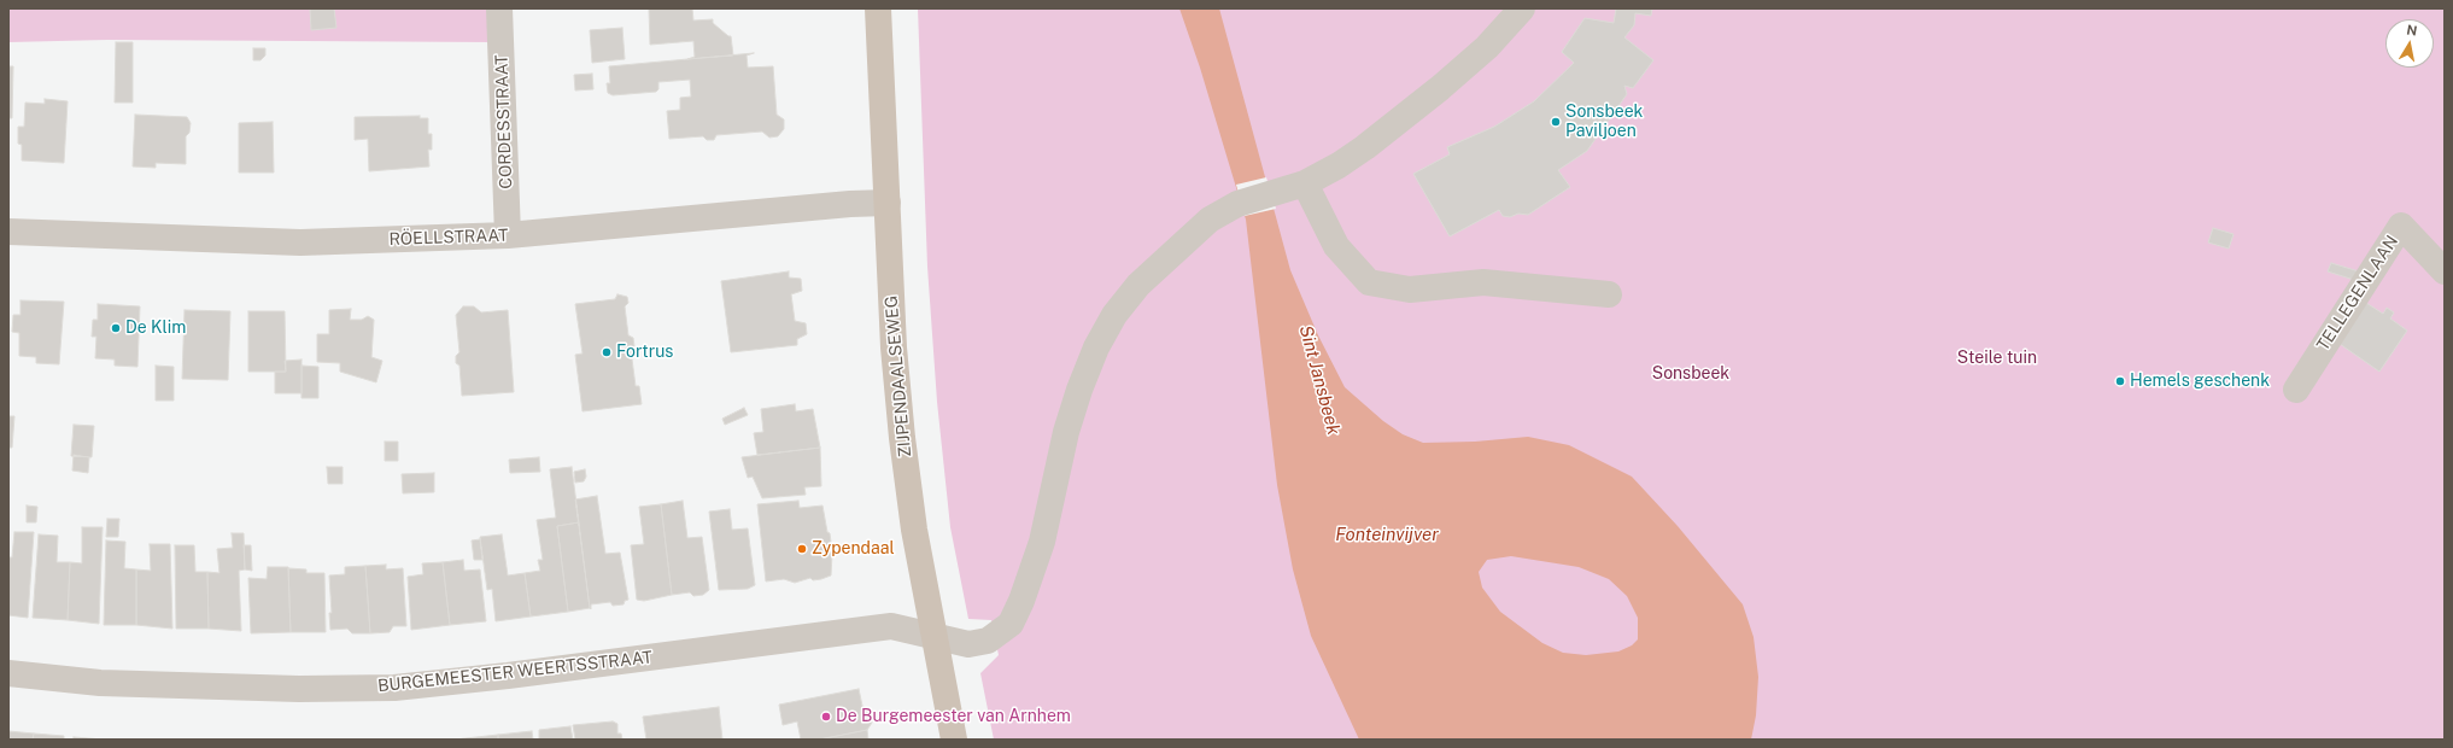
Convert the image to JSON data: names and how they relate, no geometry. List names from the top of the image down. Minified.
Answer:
{"streets":{"main road":["ZIJPENDAALSEWEG"],"street":["CORDESSTRAAT","RÖELLSTRAAT","TELLEGENLAAN","BURGEMEESTER WEERTSSTRAAT"]},"crossings":[["CORDESSTRAAT","RÖELLSTRAAT"],["RÖELLSTRAAT","ZIJPENDAALSEWEG"],["ZIJPENDAALSEWEG","BURGEMEESTER WEERTSSTRAAT"]],"water":["Sint Jansbeek","Fonteinvijver"],"parks":["Steile tuin","Sonsbeek"],"places":["Sonsbeek Paviljoen","De Klim","Fortrus","Hemels geschenk","Zypendaal","De Burgemeester van Arnhem"],"north":"top"}
